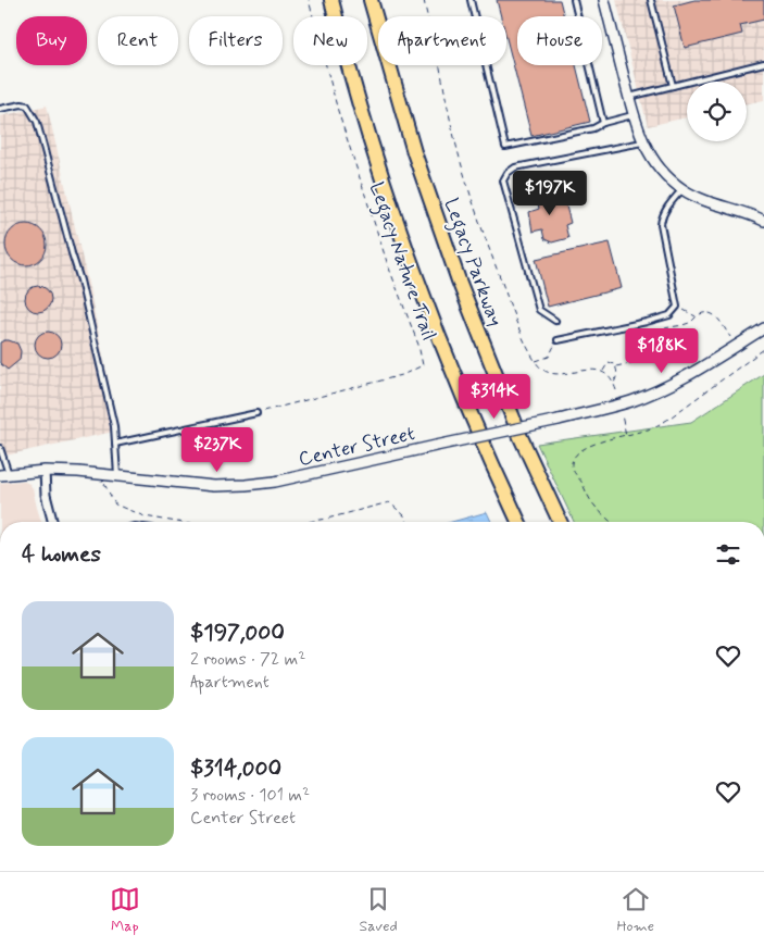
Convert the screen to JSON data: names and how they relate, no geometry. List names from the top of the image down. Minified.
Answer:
{"streets":{"highway":["Legacy Parkway"],"street":["Center Street"],"path":["Legacy Nature Trail"]},"page":{"chip":["Buy","Rent","Filters","New","Apartment","House"],"price":["$197K","$188K","$314K","$237K"],"heading":"4 homes","list":[{"name":"$197,000","note":"2 rooms · 72 m² · Apartment"},{"name":"$314,000","note":"3 rooms · 101 m² · Center Street"}],"tabs":["Map","Saved","Home"]}}
